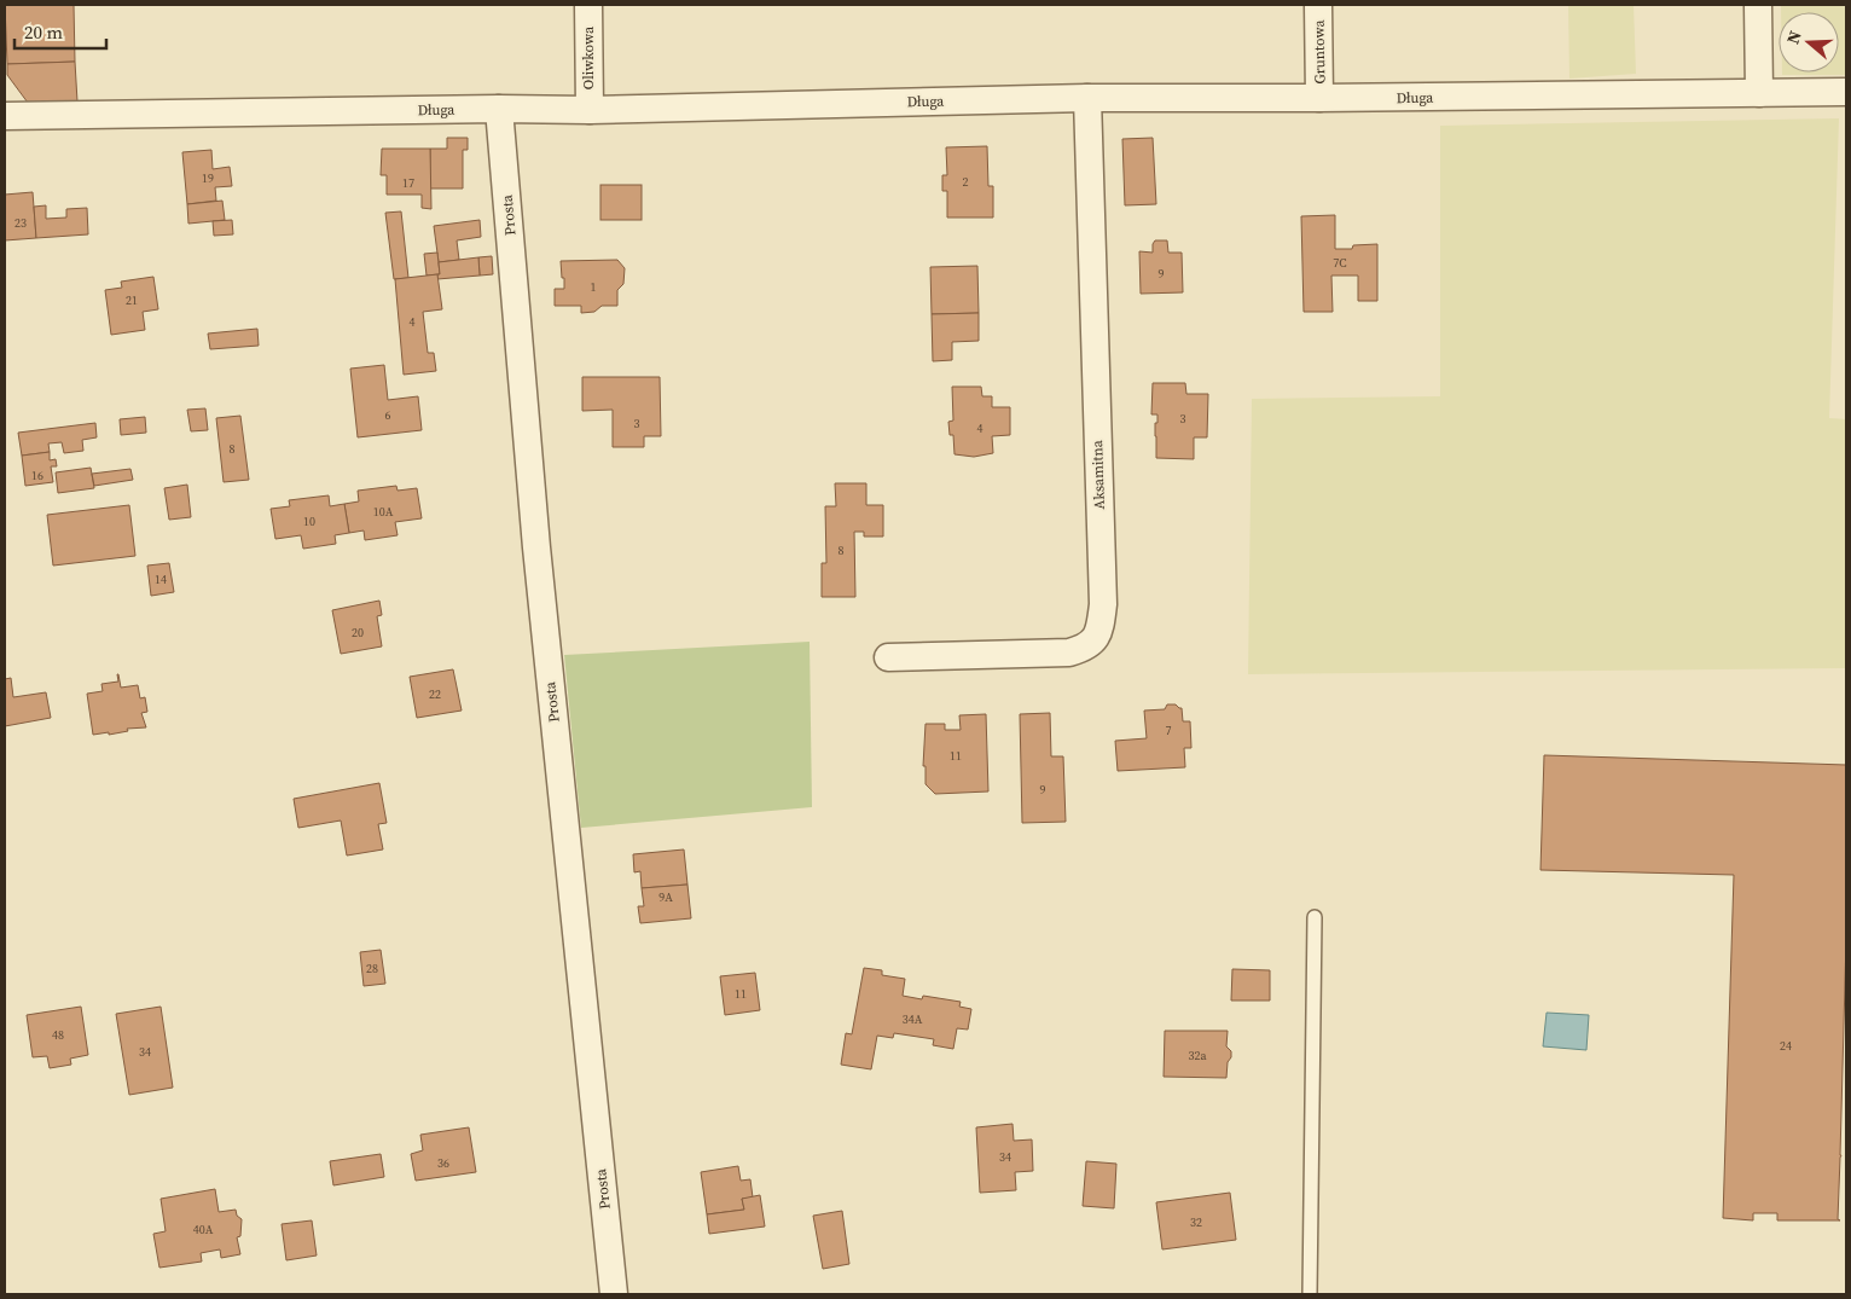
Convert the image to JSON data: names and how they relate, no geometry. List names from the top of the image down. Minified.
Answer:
{"streets":{"street":["Gruntowa","Oliwkowa","Długa","Prosta","Aksamitna"]},"crossings":[["Gruntowa","Długa"],["Oliwkowa","Długa"],["Długa","Prosta"],["Długa","Aksamitna"]],"house_numbers":["19","2","17","23","7C","9","1","21","4","6","3","3","4","8","16","10A","10","8","14","20","22","7","11","9","9A","28","11","34A","48","24","34","32a","34","36","32","40A"],"scale_bar":"20 m","north":"left"}
